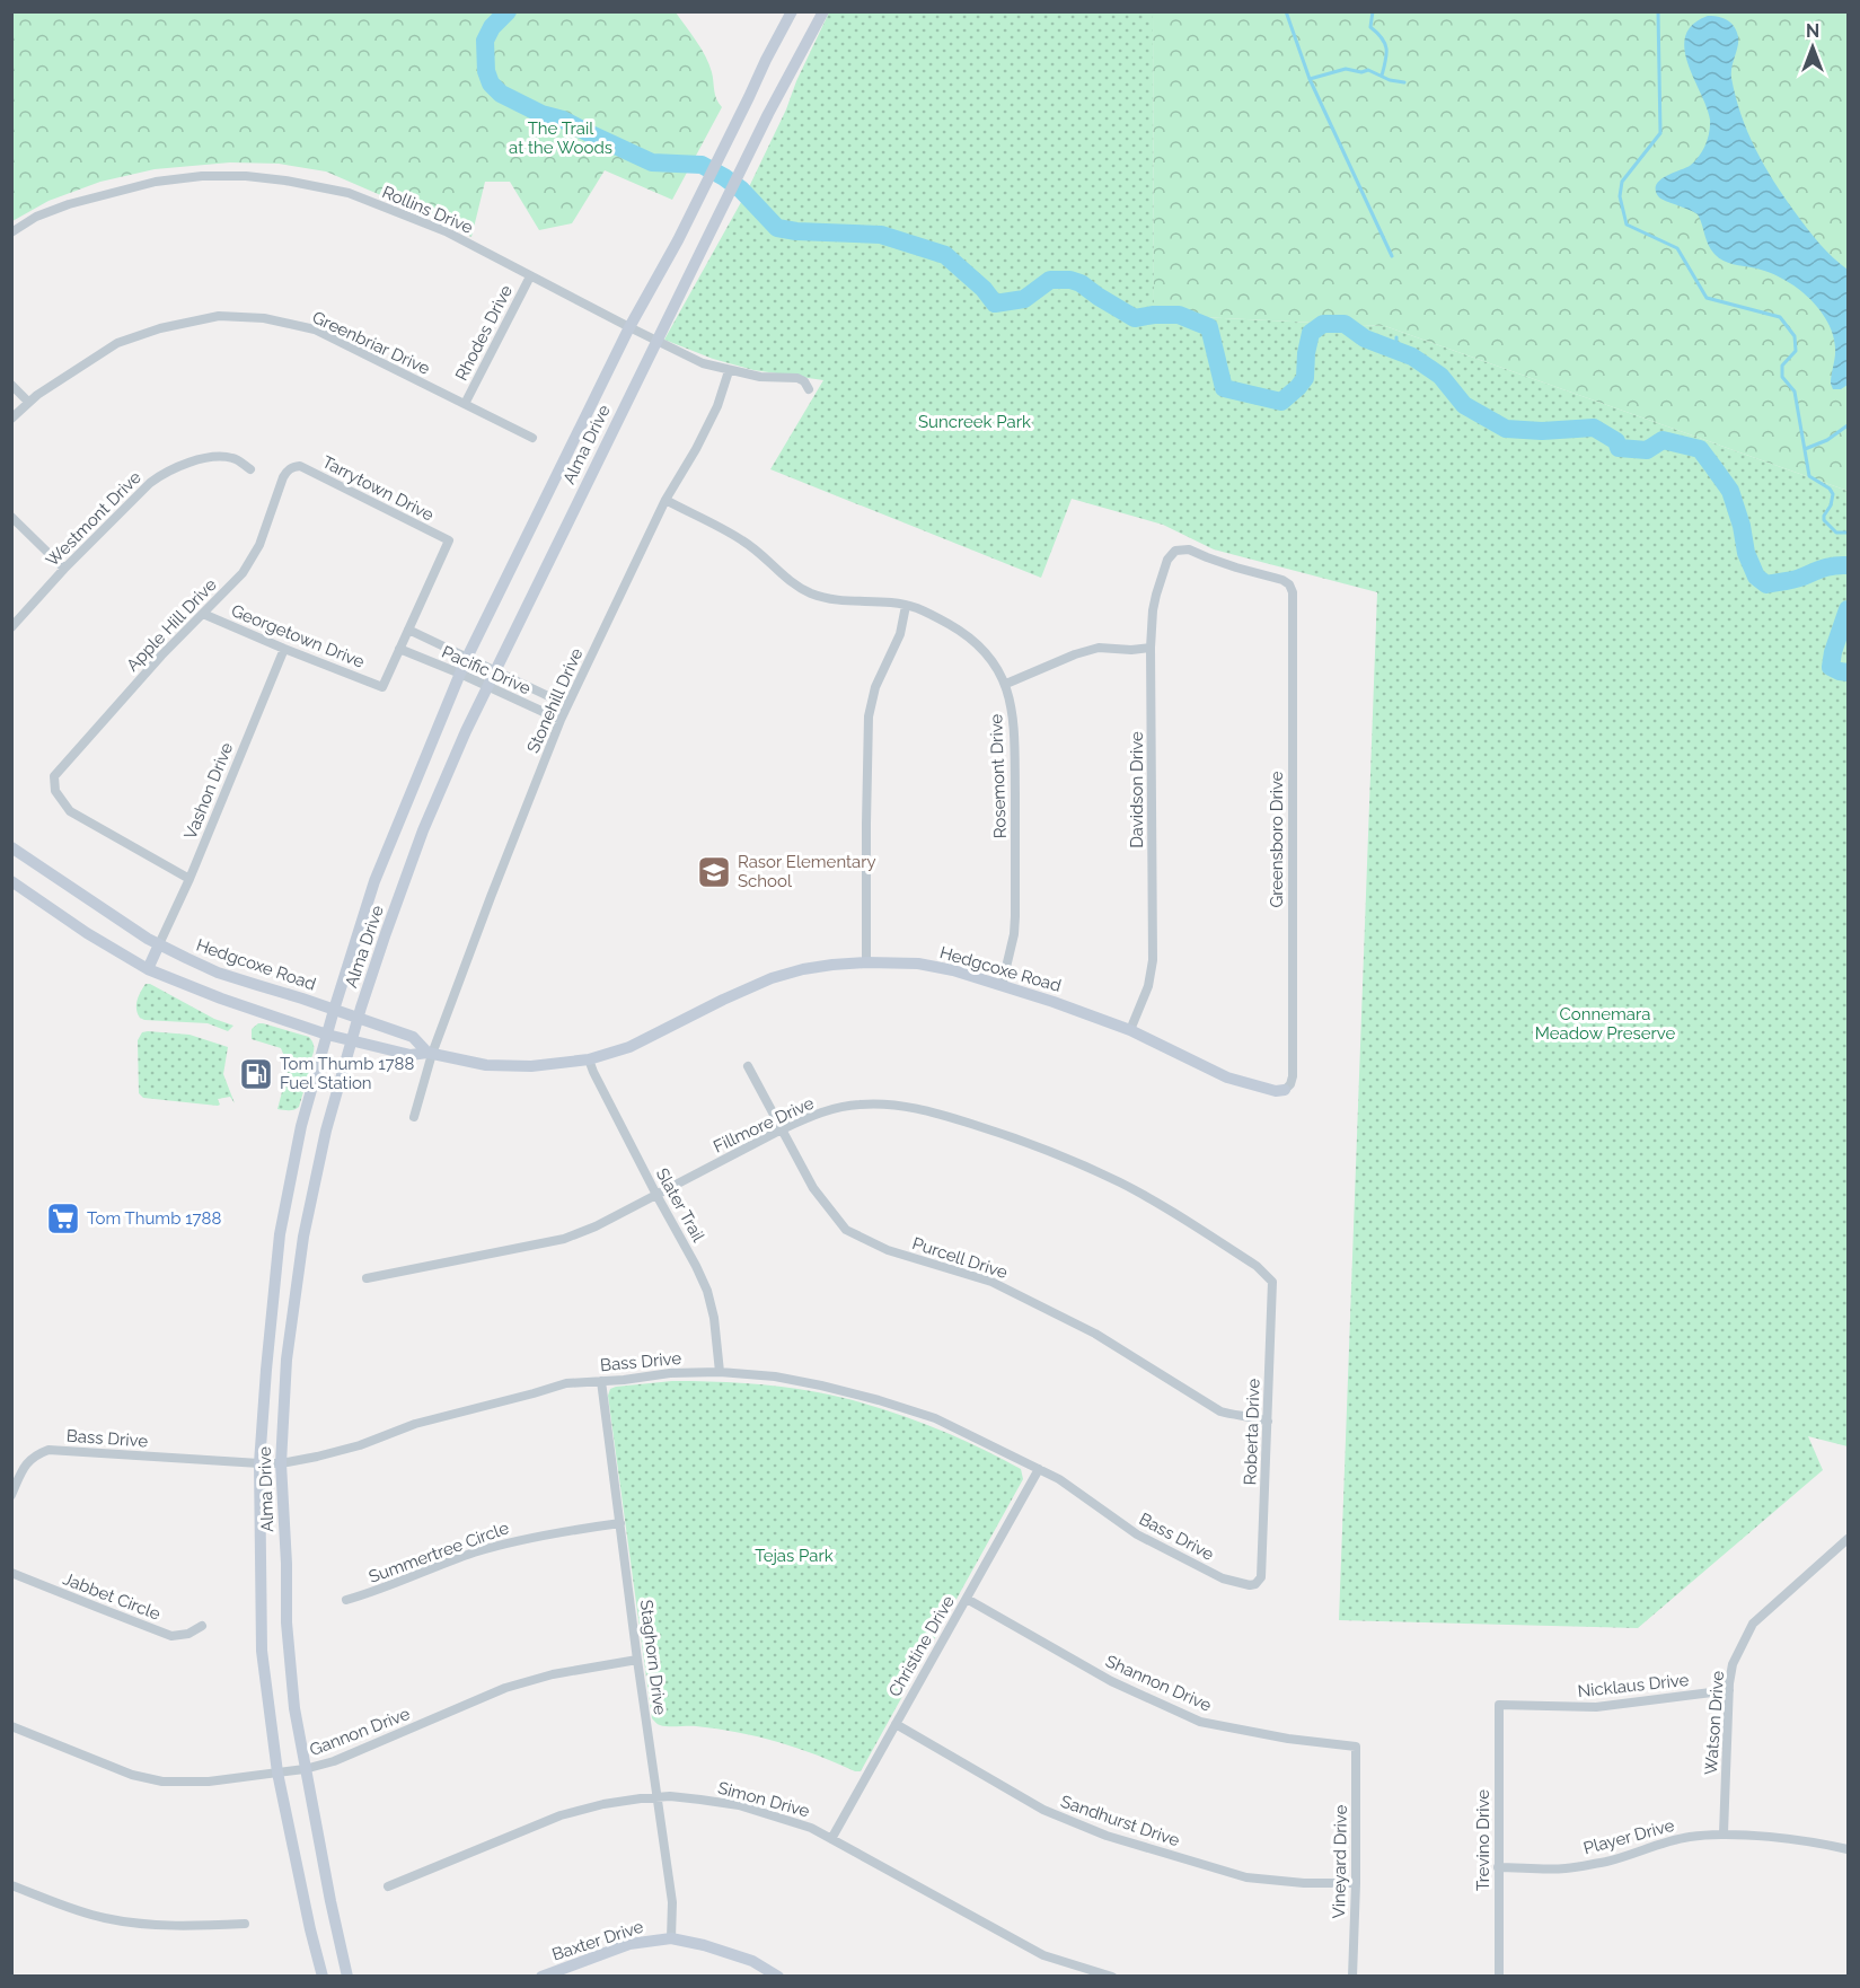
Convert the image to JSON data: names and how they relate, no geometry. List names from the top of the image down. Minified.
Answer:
{"streets":{"main road":["Alma Drive","Hedgcoxe Road","Baxter Drive"],"street":["Rollins Drive","Rhodes Drive","Greenbriar Drive","Tarrytown Drive","Westmont Drive","Apple Hill Drive","Georgetown Drive","Pacific Drive","Stonehill Drive","Rosemont Drive","Davidson Drive","Vashon Drive","Greensboro Drive","Fillmore Drive","Slater Trail","Purcell Drive","Bass Drive","Roberta Drive","Summertree Circle","Jabbet Circle","Christine Drive","Staghorn Drive","Shannon Drive","Nicklaus Drive","Watson Drive","Gannon Drive","Simon Drive","Sandhurst Drive","Player Drive","Trevino Drive","Vineyard Drive"]},"crossings":[["Rollins Drive","Rhodes Drive"],["Rollins Drive","Alma Drive"],["Rollins Drive","Stonehill Drive"],["Rhodes Drive","Greenbriar Drive"],["Alma Drive","Pacific Drive"],["Alma Drive","Hedgcoxe Road"],["Alma Drive","Bass Drive"],["Alma Drive","Gannon Drive"],["Tarrytown Drive","Apple Hill Drive"],["Tarrytown Drive","Pacific Drive"],["Apple Hill Drive","Georgetown Drive"],["Apple Hill Drive","Vashon Drive"],["Georgetown Drive","Pacific Drive"],["Georgetown Drive","Vashon Drive"],["Pacific Drive","Stonehill Drive"],["Stonehill Drive","Rosemont Drive"],["Stonehill Drive","Hedgcoxe Road"],["Rosemont Drive","Hedgcoxe Road"],["Davidson Drive","Greensboro Drive"],["Davidson Drive","Hedgcoxe Road"],["Vashon Drive","Hedgcoxe Road"],["Greensboro Drive","Hedgcoxe Road"],["Hedgcoxe Road","Slater Trail"],["Fillmore Drive","Slater Trail"],["Fillmore Drive","Purcell Drive"],["Fillmore Drive","Roberta Drive"],["Slater Trail","Bass Drive"],["Purcell Drive","Roberta Drive"],["Bass Drive","Roberta Drive"],["Bass Drive","Christine Drive"],["Bass Drive","Staghorn Drive"],["Summertree Circle","Staghorn Drive"],["Christine Drive","Shannon Drive"],["Christine Drive","Simon Drive"],["Christine Drive","Sandhurst Drive"],["Staghorn Drive","Gannon Drive"],["Staghorn Drive","Simon Drive"],["Staghorn Drive","Baxter Drive"],["Shannon Drive","Vineyard Drive"],["Nicklaus Drive","Watson Drive"],["Nicklaus Drive","Trevino Drive"],["Watson Drive","Player Drive"],["Sandhurst Drive","Vineyard Drive"],["Player Drive","Trevino Drive"]],"parks":["The Trail at the Woods","Suncreek Park","Connemara Meadow Preserve","Tejas Park"],"places":{"school or university":["Rasor Elementary School"],"fuel station":["Tom Thumb 1788 Fuel Station"],"supermarket":["Tom Thumb 1788"]},"north":"top"}
